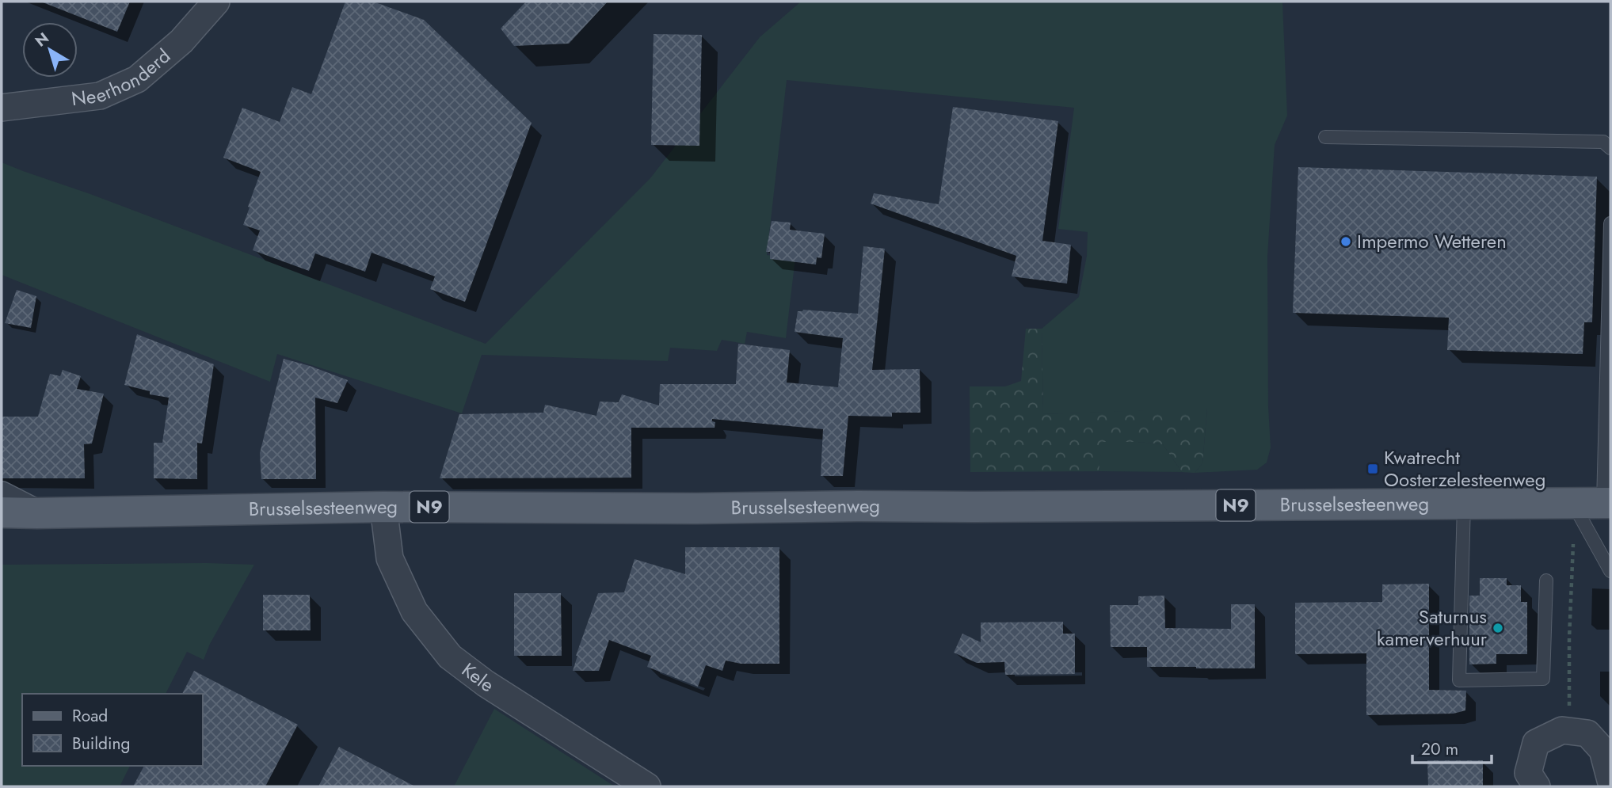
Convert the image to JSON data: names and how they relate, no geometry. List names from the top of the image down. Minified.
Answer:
{"streets":{"main road":["Brusselsesteenweg","N9"],"street":["Neerhonderd","Kele"]},"crossings":[["Brusselsesteenweg","Kele"]],"places":{"other":["Impermo Wetteren","Saturnus kamerverhuur"],"transit":["Kwatrecht Oosterzelesteenweg"]},"legend":["Road","Building"],"scale_bar":"20 m","north":"top left"}
